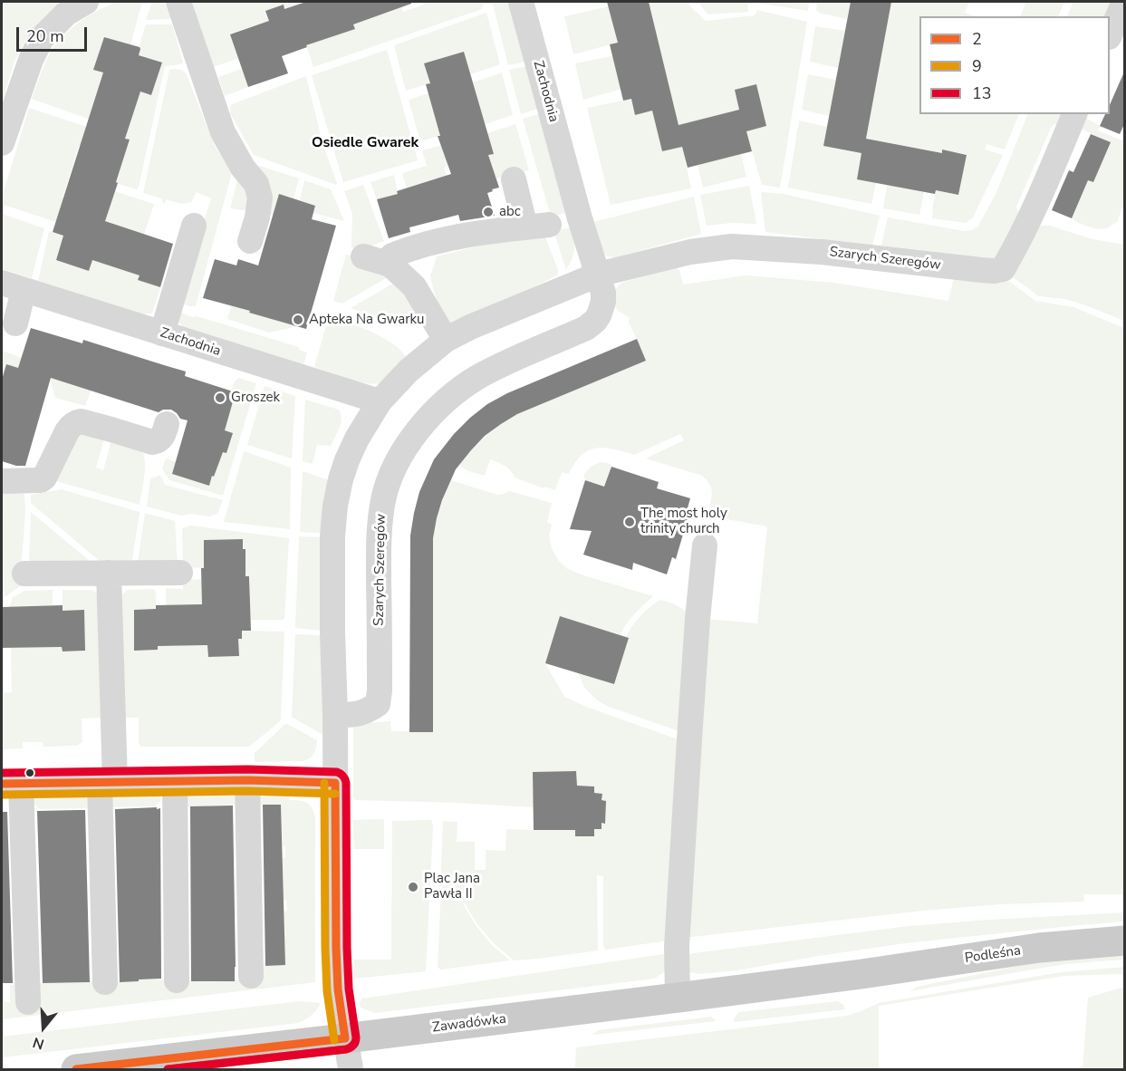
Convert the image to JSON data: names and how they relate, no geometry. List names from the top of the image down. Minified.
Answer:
{"streets":{"main road":["Podleśna","Zawadówka"],"street":["Zachodnia","Szarych Szeregów"]},"crossings":[["Zachodnia","Szarych Szeregów"],["Szarych Szeregów","Zawadówka"],["Podleśna","Zawadówka"]],"districts":["Osiedle Gwarek"],"places":["abc","Apteka Na Gwarku","Groszek","The most holy trinity church","Plac Jana Pawła II"],"lines":["transit line 13","transit line 2","transit line 9"],"legend":["2","9","13"],"scale_bar":"20 m","north":"bottom"}
